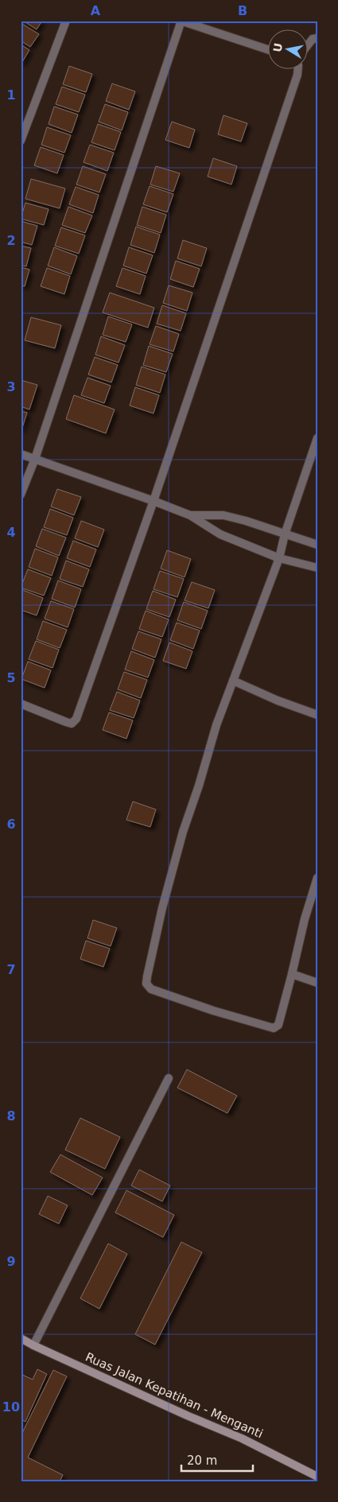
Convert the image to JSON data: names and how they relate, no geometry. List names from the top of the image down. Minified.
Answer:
{"streets":{"main road":["Ruas Jalan Kepatihan - Menganti"]},"scale_bar":"20 m","north":"left","grid":{"columns":["A","B"],"rows":["1","2","3","4","5","6","7","8","9","10"]}}
